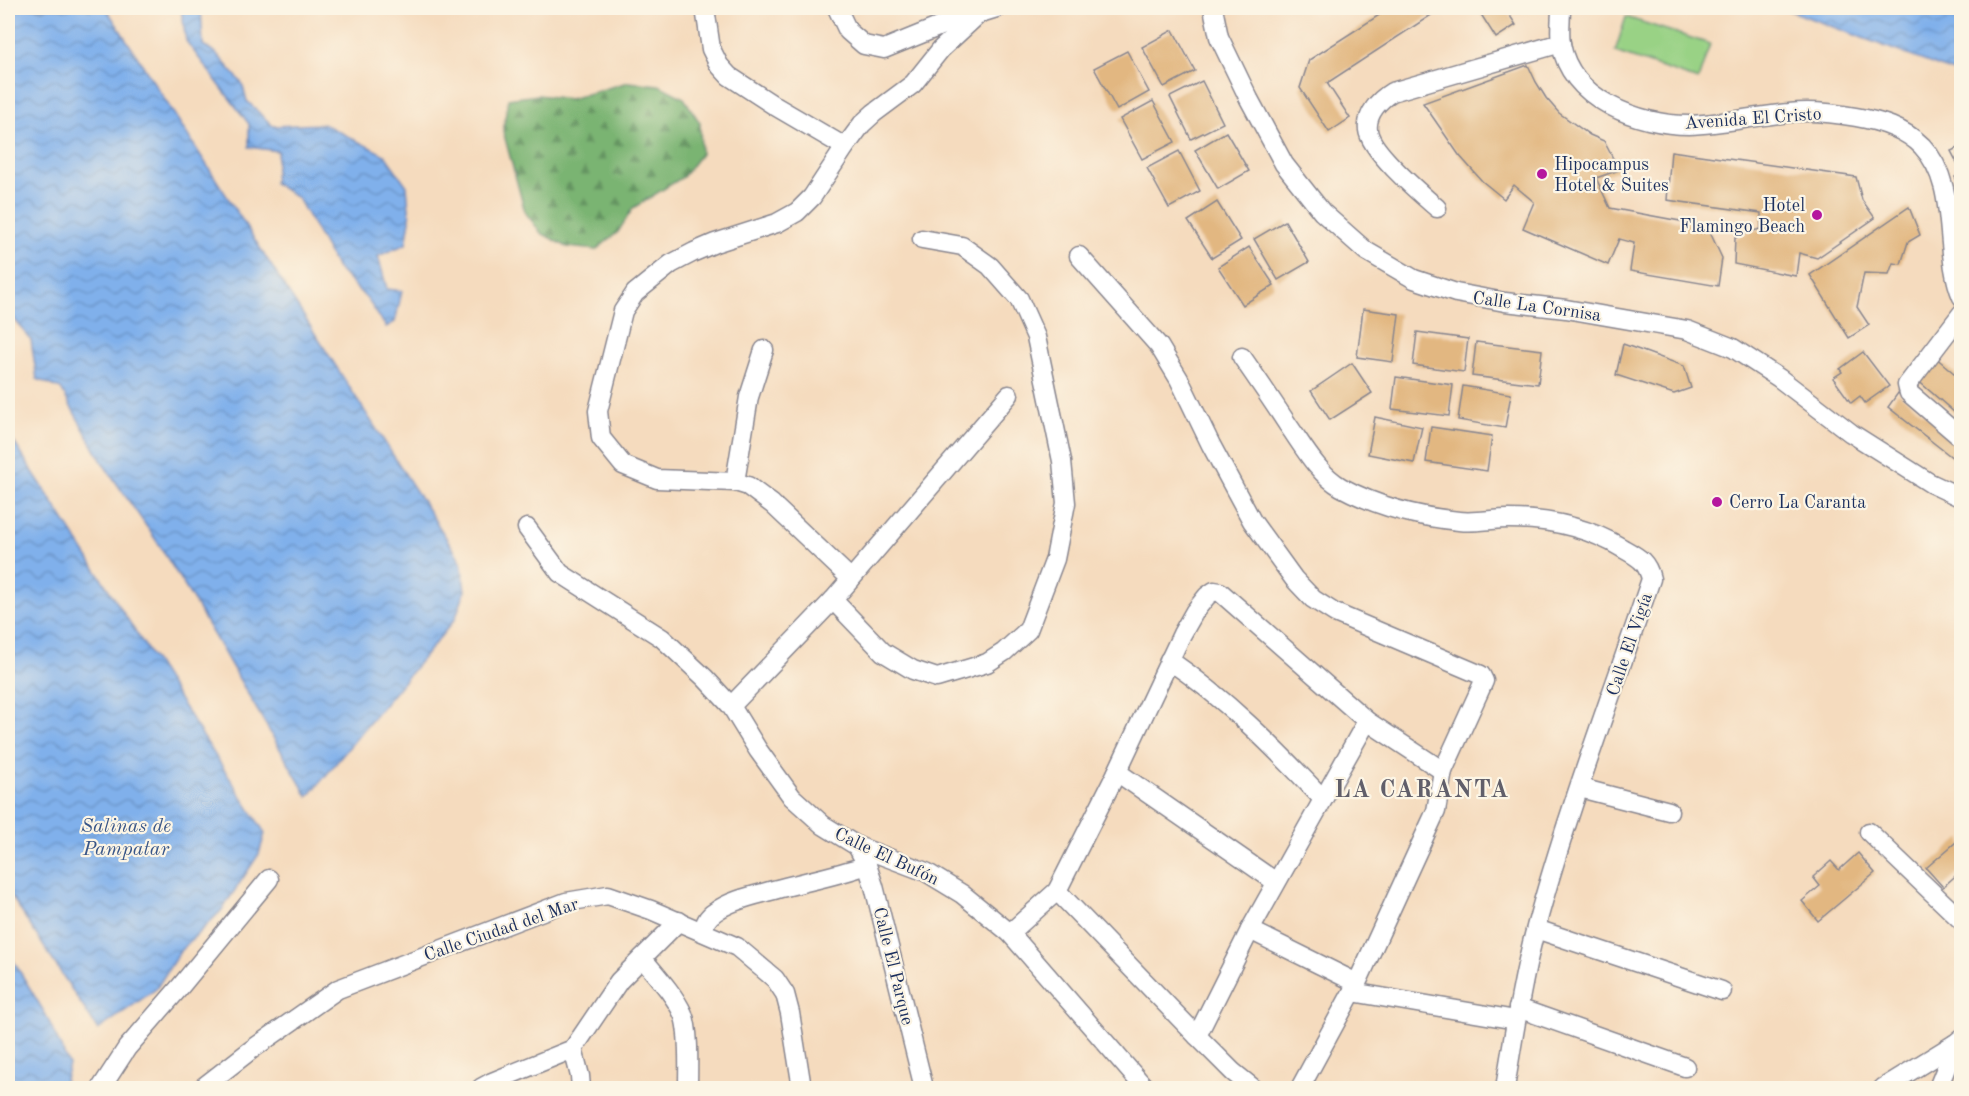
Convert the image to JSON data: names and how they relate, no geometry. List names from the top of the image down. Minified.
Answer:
{"streets":{"street":["Avenida El Cristo","Calle La Cornisa","Calle El Vigía","Calle El Bufón","Calle Ciudad del Mar","Calle El Parque"]},"crossings":[["Calle El Bufón","Calle El Parque"]],"districts":["LA CARANTA"],"water":["Salinas de Pampatar"],"places":["Hipocampus Hotel & Suites","Hotel Flamingo Beach","Cerro La Caranta"]}
